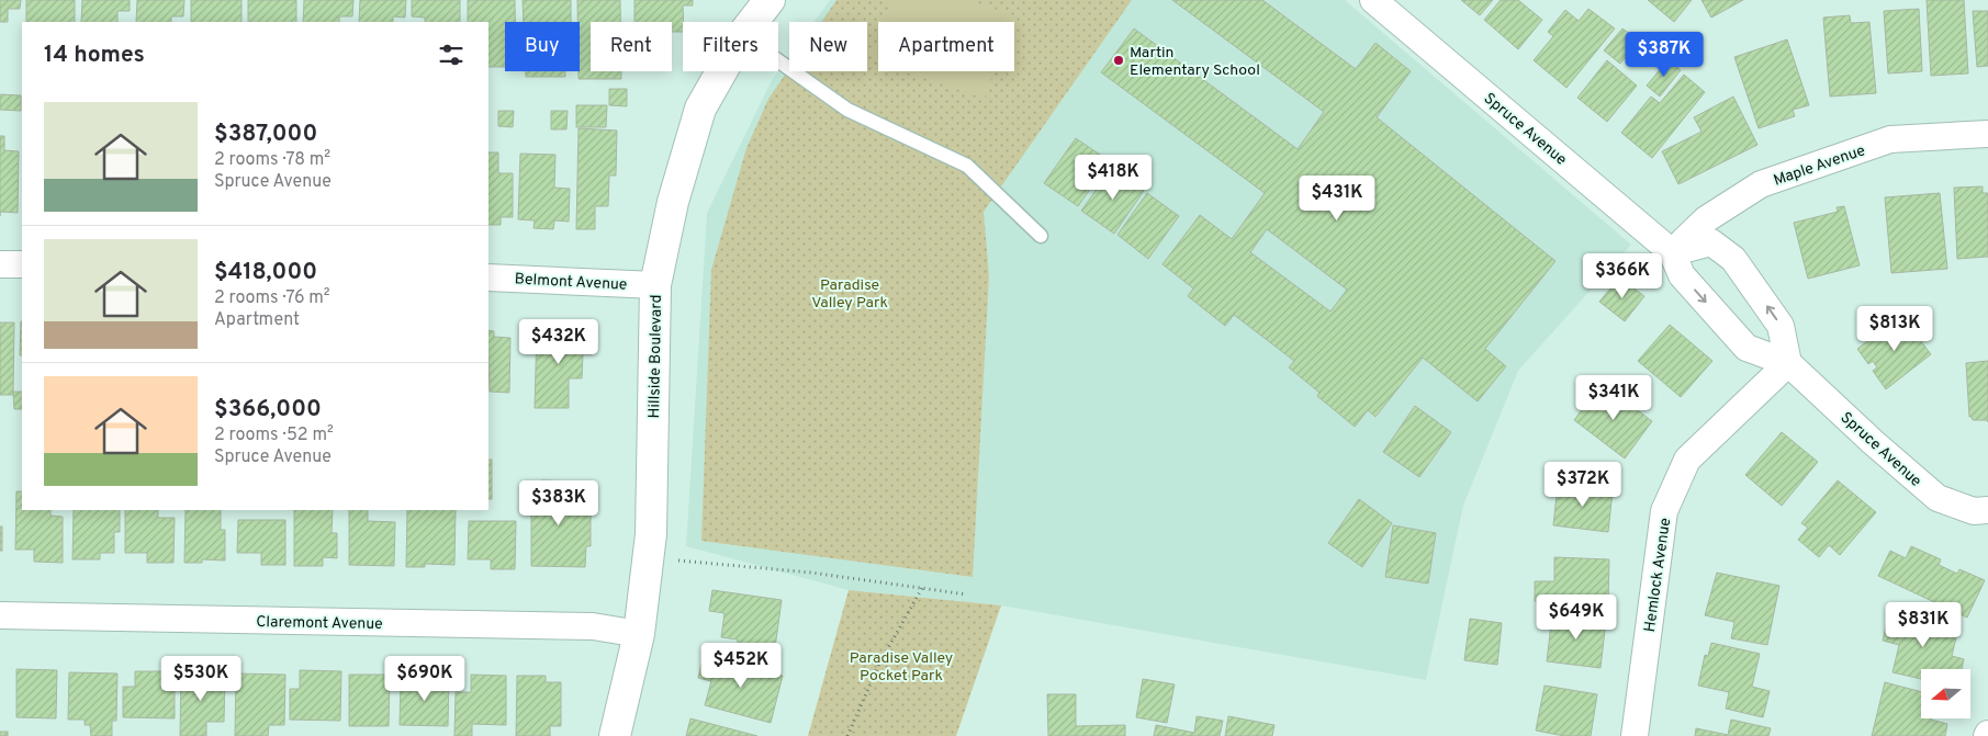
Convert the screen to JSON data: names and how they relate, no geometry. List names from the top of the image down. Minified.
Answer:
{"streets":{"street":["Spruce Avenue","Maple Avenue","Belmont Avenue","Hillside Boulevard","Hemlock Avenue","Claremont Avenue"]},"crossings":[["Spruce Avenue","Maple Avenue"],["Spruce Avenue","Hemlock Avenue"],["Belmont Avenue","Hillside Boulevard"],["Hillside Boulevard","Claremont Avenue"]],"parks":["Paradise Valley Park","Paradise Valley Pocket Park"],"places":["Martin Elementary School"],"north":"left","page":{"chip":["Buy","Rent","Filters","New","Apartment"],"heading":"14 homes","price":["$387K","$418K","$431K","$366K","$813K","$432K","$341K","$372K","$383K","$649K","$831K","$452K","$530K","$690K"],"list":[{"name":"$387,000","note":"2 rooms · 78 m² · Spruce Avenue"},{"name":"$418,000","note":"2 rooms · 76 m² · Apartment"},{"name":"$366,000","note":"2 rooms · 52 m² · Spruce Avenue"}]}}
